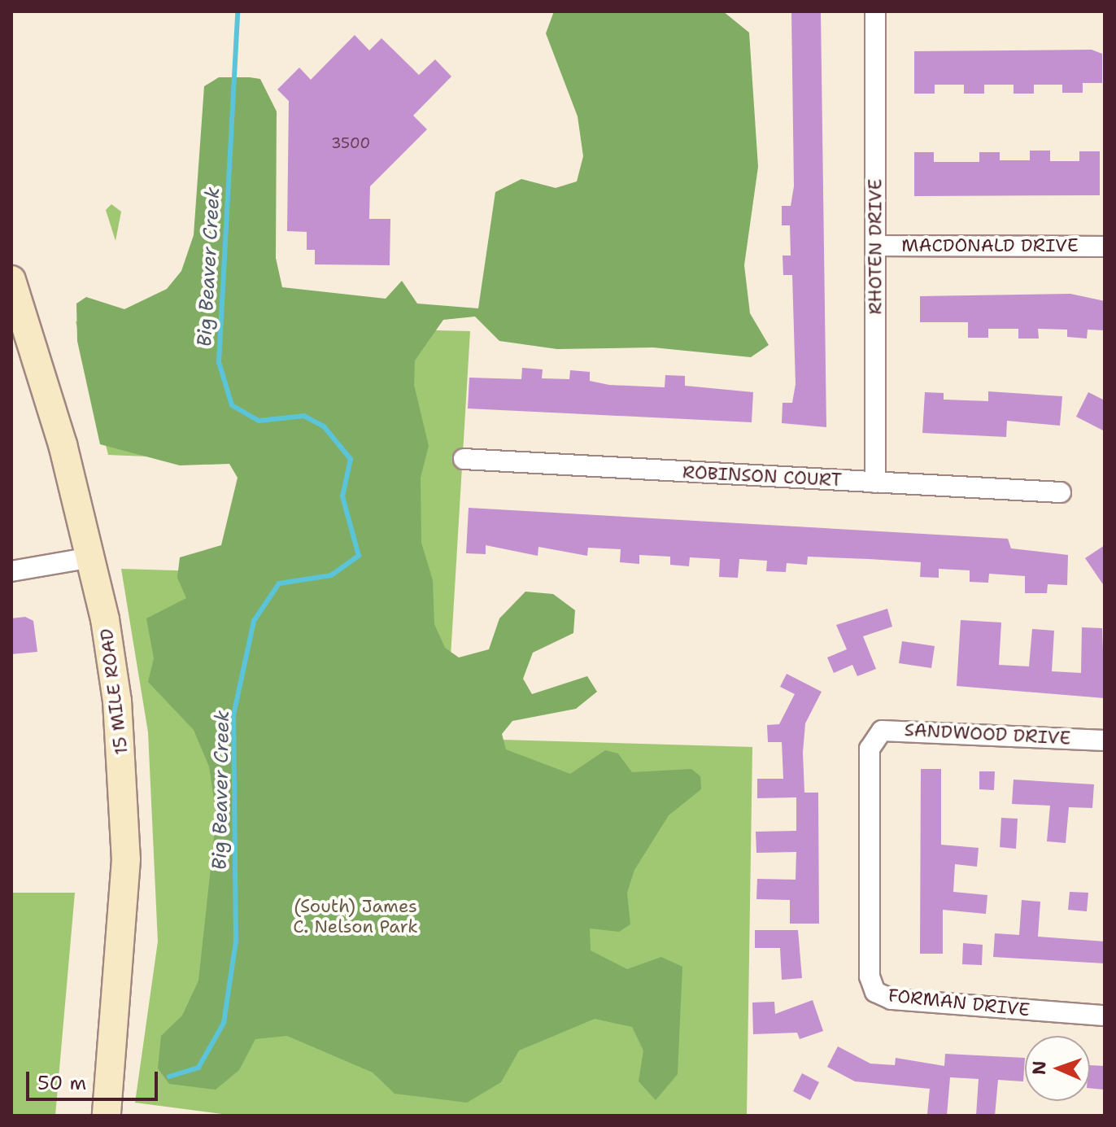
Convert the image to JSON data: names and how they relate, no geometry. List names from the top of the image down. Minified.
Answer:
{"streets":{"main road":["15 MILE ROAD"],"street":["MACDONALD DRIVE","RHOTEN DRIVE","ROBINSON COURT","SANDWOOD DRIVE","FORMAN DRIVE"]},"crossings":[["MACDONALD DRIVE","RHOTEN DRIVE"],["RHOTEN DRIVE","ROBINSON COURT"],["SANDWOOD DRIVE","FORMAN DRIVE"]],"water":["Big Beaver Creek"],"parks":["(South) James C. Nelson Park"],"house_numbers":["3500"],"scale_bar":"50 m","north":"left"}
